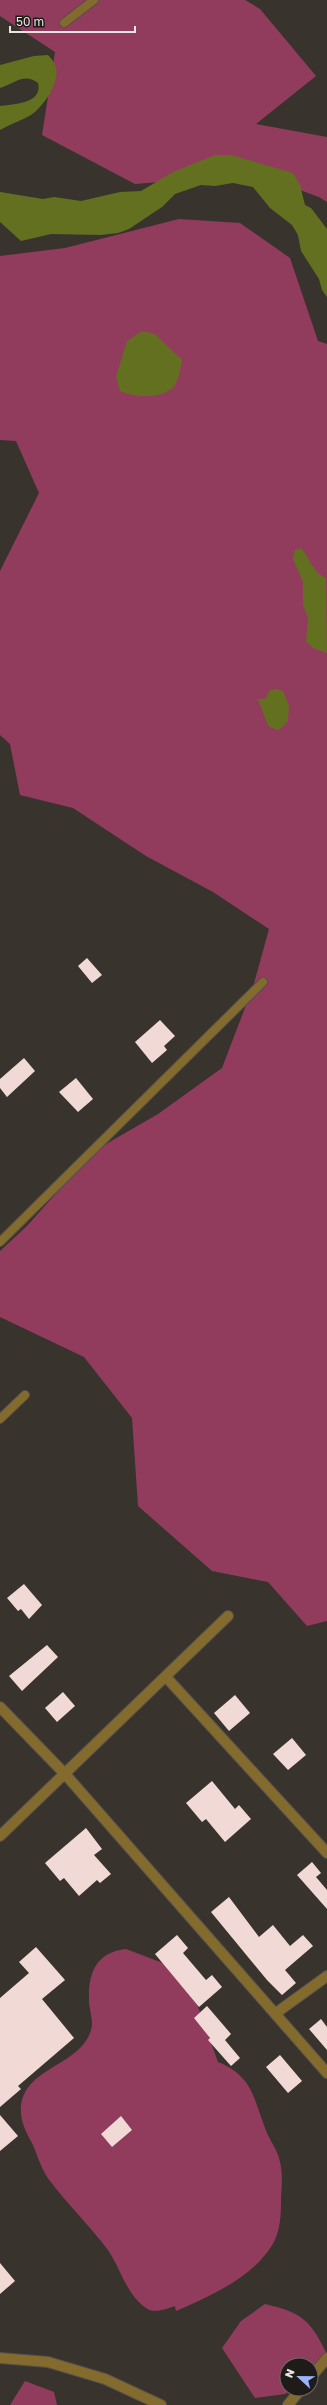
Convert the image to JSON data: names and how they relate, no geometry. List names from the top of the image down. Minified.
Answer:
{"scale_bar":"50 m","north":"left"}
